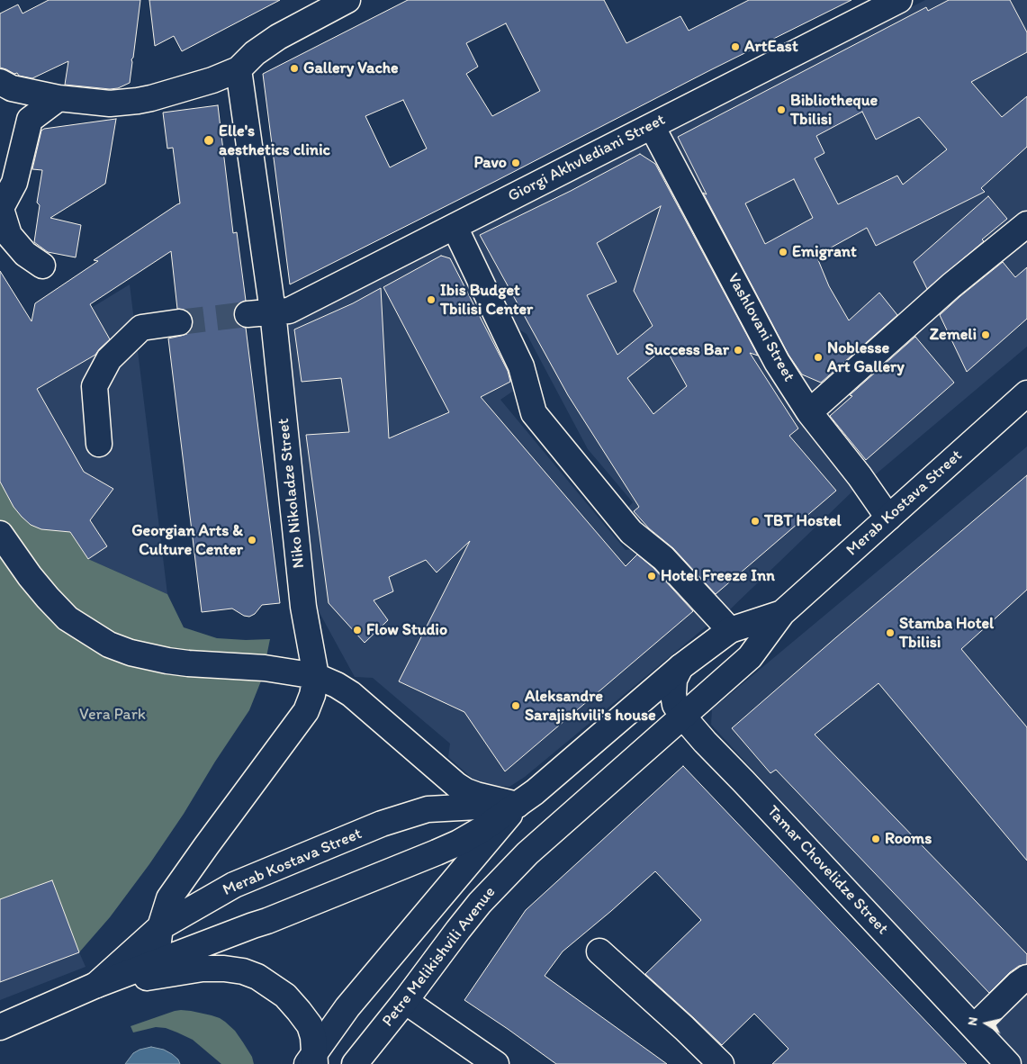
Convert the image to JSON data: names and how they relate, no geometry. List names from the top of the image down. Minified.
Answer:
{"streets":{"street":["Giorgi Akhvlediani Street","Vashlovani Street","Niko Nikoladze Street","Merab Kostava Street","Tamar Chovelidze Street","Petre Melikishvili Avenue"]},"crossings":[["Giorgi Akhvlediani Street","Vashlovani Street"],["Giorgi Akhvlediani Street","Niko Nikoladze Street"],["Vashlovani Street","Merab Kostava Street"],["Merab Kostava Street","Tamar Chovelidze Street"],["Merab Kostava Street","Petre Melikishvili Avenue"]],"parks":["Vera Park"],"places":["ArtEast","Gallery Vache","Bibliotheque Tbilisi","Elle's aesthetics clinic","Pavo","Emigrant","Ibis Budget Tbilisi Center","Zemeli","Success Bar","Noblesse Art Gallery","TBT Hostel","Georgian Arts & Culture Center","Hotel Freeze Inn","Flow Studio","Stamba Hotel Tbilisi","Aleksandre Sarajishvili's house","Rooms"],"north":"left"}
